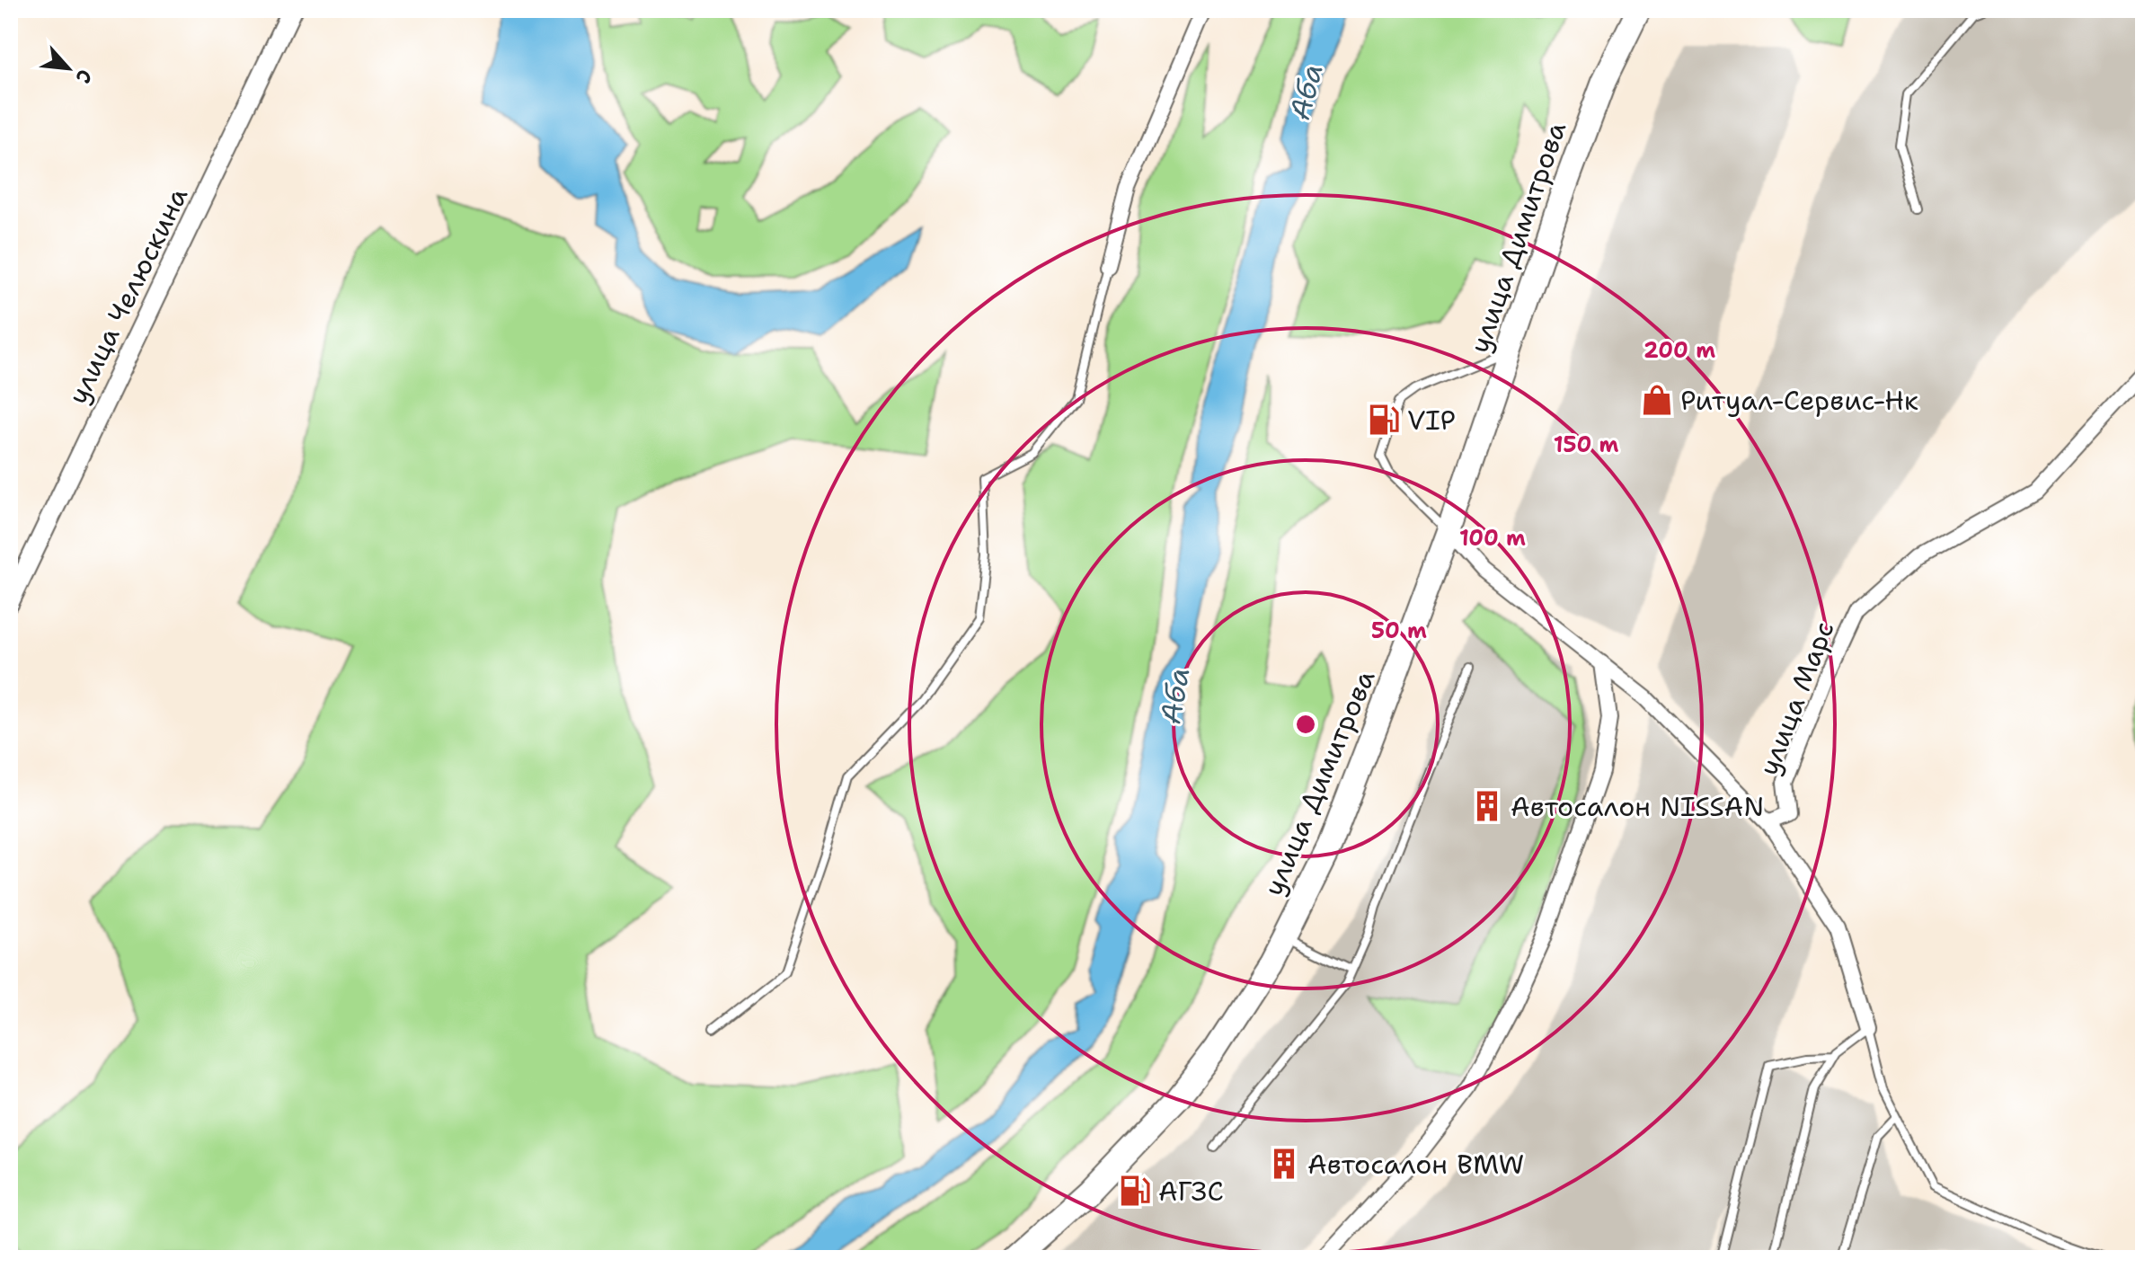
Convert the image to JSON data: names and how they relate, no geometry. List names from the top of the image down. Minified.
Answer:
{"streets":{"main road":["улица Димитрова"],"street":["улица Челюскина","улица Марс"]},"water":["Аба"],"places":{"shop":["Ритуал-Сервис-Нк"],"fuel station":["VIP","АГЗС"],"building":["Автосалон NISSAN","Автосалон BMW"]},"north":"bottom right","rings":["200 m","150 m","100 m","50 m"]}
